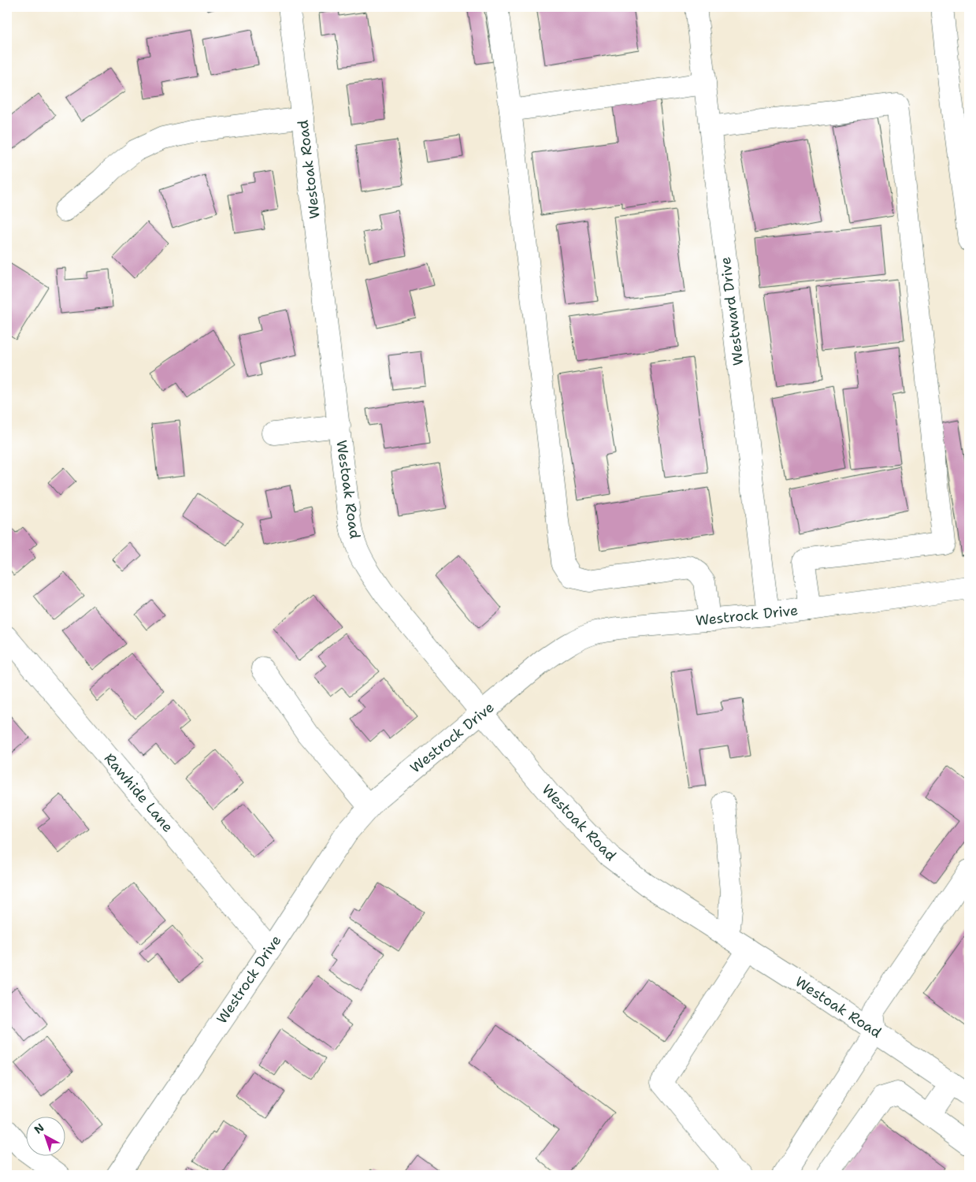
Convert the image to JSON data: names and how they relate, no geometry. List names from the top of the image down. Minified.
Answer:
{"streets":{"street":["Westoak Road","Westward Drive","Westrock Drive","Rawhide Lane"]},"crossings":[["Westoak Road","Westrock Drive"],["Westward Drive","Westrock Drive"],["Westrock Drive","Rawhide Lane"]],"north":"top left"}
